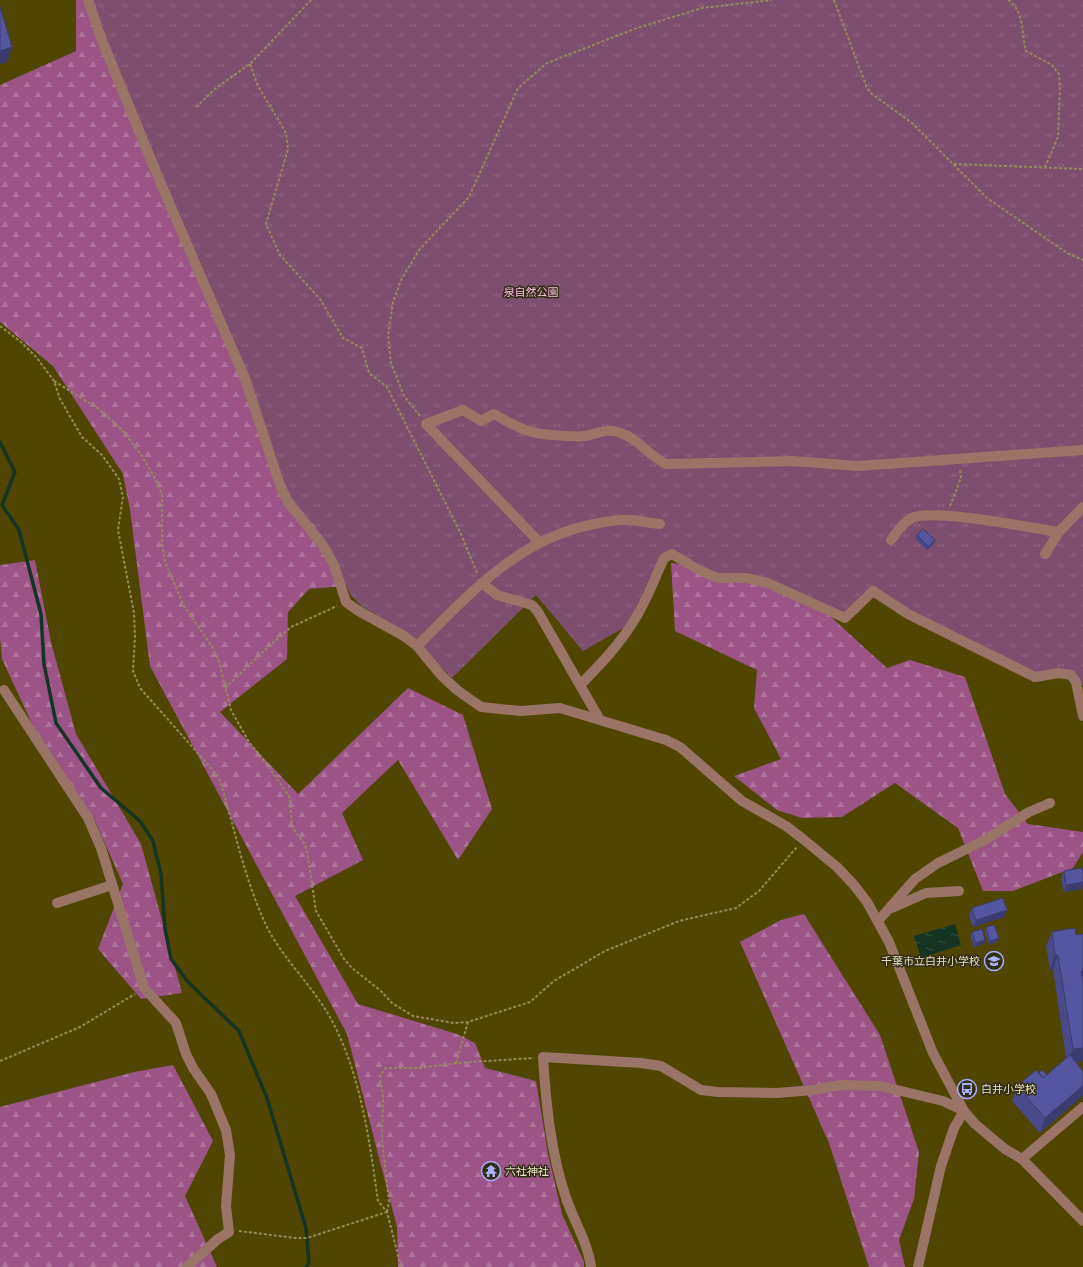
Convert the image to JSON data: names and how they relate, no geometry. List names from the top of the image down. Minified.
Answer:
{"parks":["泉自然公園"],"places":{"school or university":["千葉市立白井小学校"],"bus stop":["白井小学校"],"temple":["六社神社"]}}
